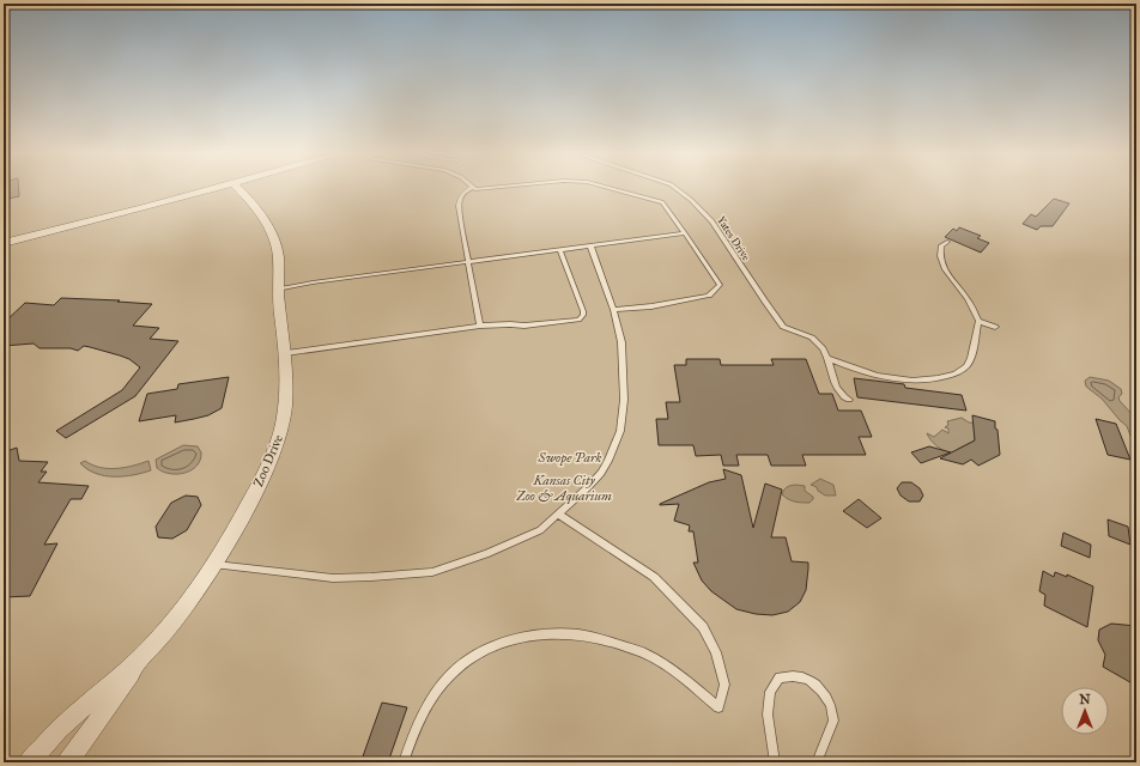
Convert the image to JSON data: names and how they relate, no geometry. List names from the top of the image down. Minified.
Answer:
{"streets":{"street":["Zoo Drive"],"lane":["Yates Drive"]},"parks":["Swope Park","Kansas City Zoo & Aquarium"],"north":"top"}
